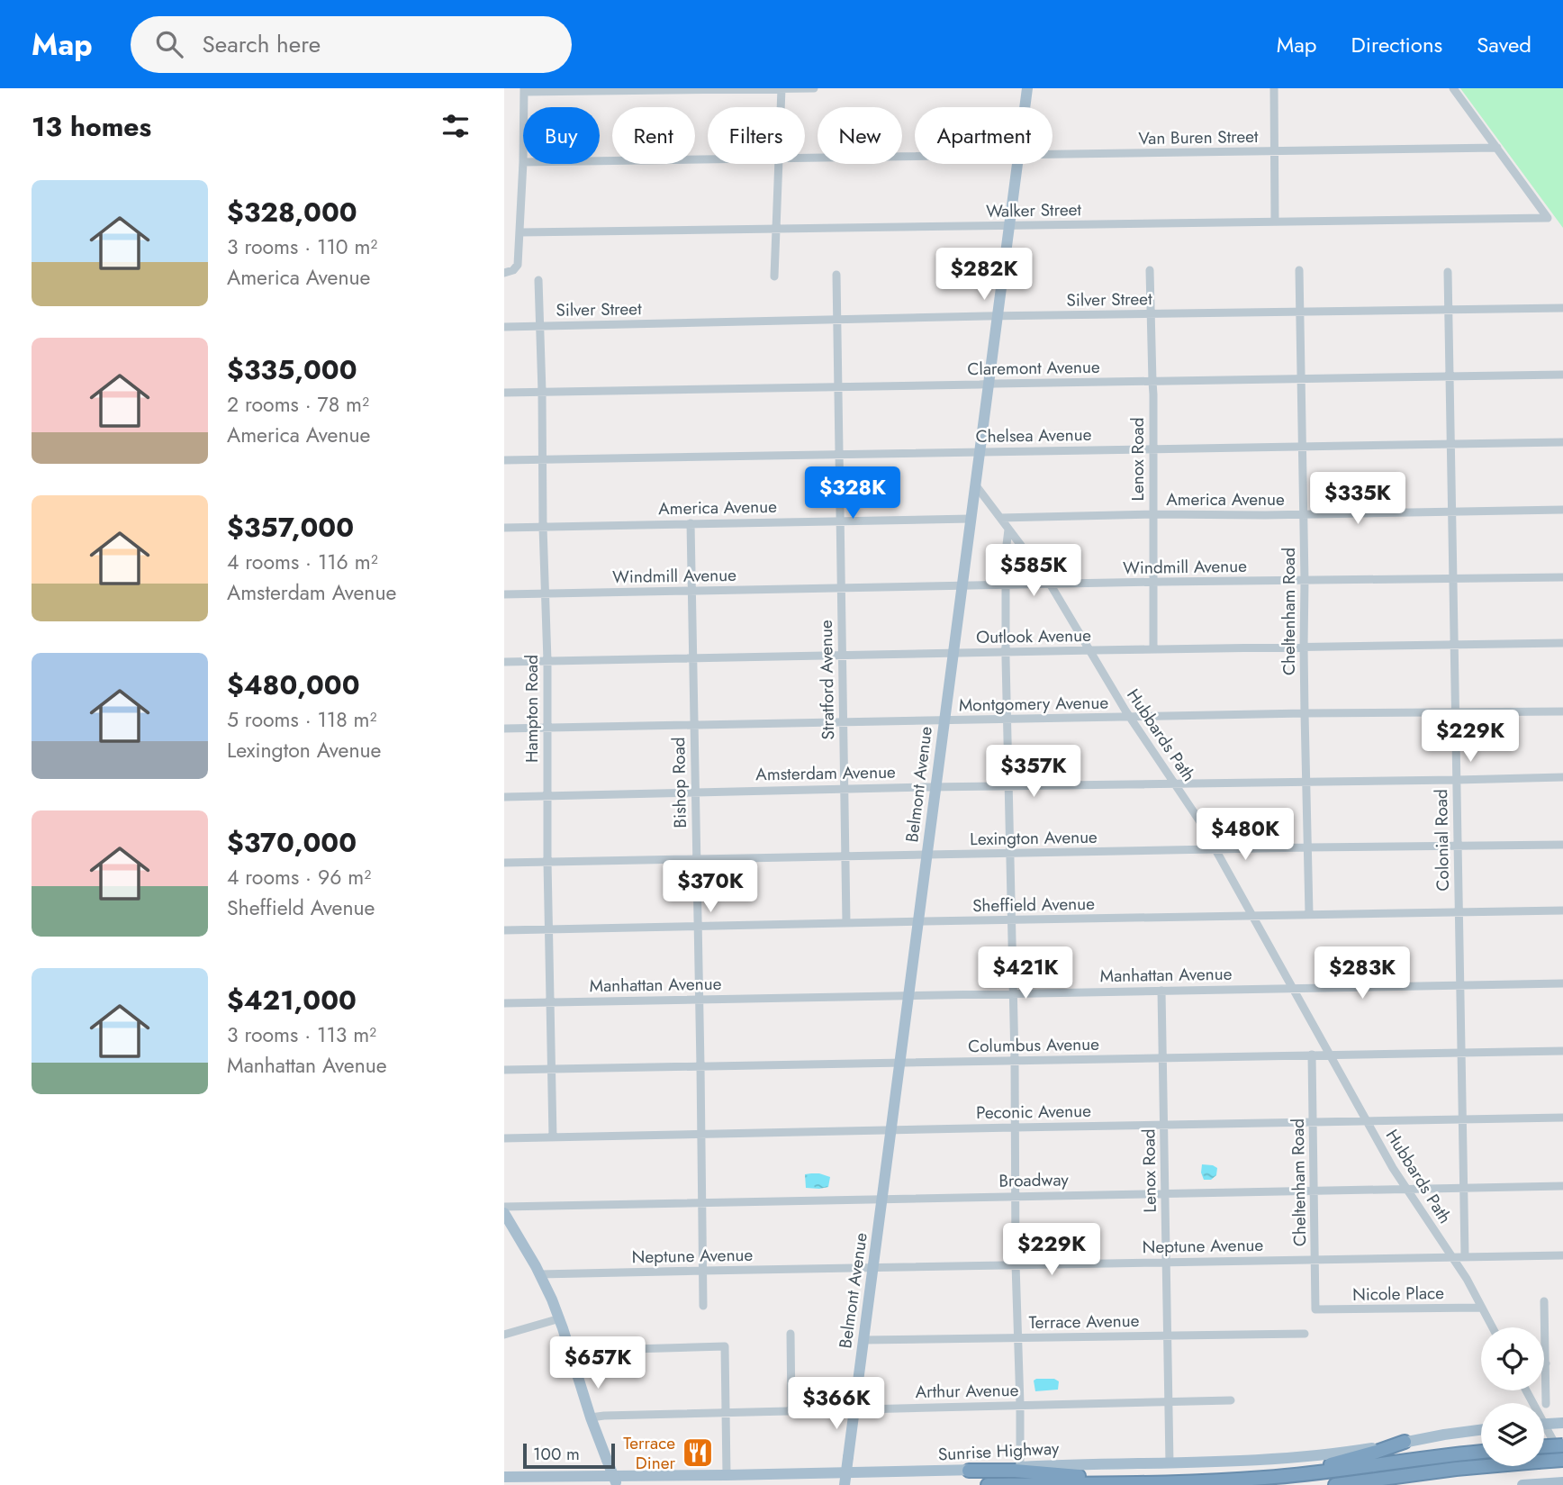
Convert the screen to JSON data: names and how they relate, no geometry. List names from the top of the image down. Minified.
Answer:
{"streets":{"highway":["Sunrise Highway"],"main road":["Belmont Avenue"],"street":["Van Buren Street","Walker Street","Silver Street","Claremont Avenue","Chelsea Avenue","Lenox Road","America Avenue","Windmill Avenue","Cheltenham Road","Outlook Avenue","Stratford Avenue","Montgomery Avenue","Hampton Road","Hubbards Path","Amsterdam Avenue","Bishop Road","Lexington Avenue","Colonial Road","Sheffield Avenue","Manhattan Avenue","Columbus Avenue","Peconic Avenue","Broadway","Neptune Avenue","Nicole Place","Terrace Avenue","Arthur Avenue"]},"crossings":[["Van Buren Street","Walker Street"],["Walker Street","Belmont Avenue"],["Silver Street","Lenox Road"],["Silver Street","Cheltenham Road"],["Silver Street","Hampton Road"],["Silver Street","Belmont Avenue"],["Silver Street","Colonial Road"],["Claremont Avenue","Lenox Road"],["Claremont Avenue","Cheltenham Road"],["Claremont Avenue","Hampton Road"],["Claremont Avenue","Belmont Avenue"],["Claremont Avenue","Colonial Road"],["Chelsea Avenue","Lenox Road"],["Chelsea Avenue","Cheltenham Road"],["Chelsea Avenue","Stratford Avenue"],["Chelsea Avenue","Hampton Road"],["Chelsea Avenue","Belmont Avenue"],["Chelsea Avenue","Colonial Road"],["Lenox Road","America Avenue"],["Lenox Road","Windmill Avenue"],["Lenox Road","Outlook Avenue"],["Lenox Road","Manhattan Avenue"],["Lenox Road","Columbus Avenue"],["Lenox Road","Peconic Avenue"],["Lenox Road","Broadway"],["Lenox Road","Neptune Avenue"],["Lenox Road","Terrace Avenue"],["Lenox Road","Arthur Avenue"],["Lenox Road","Sunrise Highway"],["America Avenue","Cheltenham Road"],["America Avenue","Stratford Avenue"],["America Avenue","Hampton Road"],["America Avenue","Hubbards Path"],["America Avenue","Bishop Road"],["America Avenue","Belmont Avenue"],["America Avenue","Colonial Road"],["Windmill Avenue","Cheltenham Road"],["Windmill Avenue","Stratford Avenue"],["Windmill Avenue","Hampton Road"],["Windmill Avenue","Hubbards Path"],["Windmill Avenue","Bishop Road"],["Windmill Avenue","Belmont Avenue"],["Windmill Avenue","Colonial Road"],["Cheltenham Road","Outlook Avenue"],["Cheltenham Road","Montgomery Avenue"],["Cheltenham Road","Amsterdam Avenue"],["Cheltenham Road","Lexington Avenue"],["Cheltenham Road","Sheffield Avenue"],["Cheltenham Road","Columbus Avenue"],["Cheltenham Road","Peconic Avenue"],["Cheltenham Road","Broadway"],["Cheltenham Road","Neptune Avenue"],["Cheltenham Road","Nicole Place"],["Outlook Avenue","Stratford Avenue"],["Outlook Avenue","Hampton Road"],["Outlook Avenue","Hubbards Path"],["Outlook Avenue","Bishop Road"],["Outlook Avenue","Belmont Avenue"],["Outlook Avenue","Colonial Road"],["Stratford Avenue","Montgomery Avenue"],["Stratford Avenue","Amsterdam Avenue"],["Stratford Avenue","Lexington Avenue"],["Stratford Avenue","Sheffield Avenue"],["Montgomery Avenue","Hampton Road"],["Montgomery Avenue","Hubbards Path"],["Montgomery Avenue","Bishop Road"],["Montgomery Avenue","Belmont Avenue"],["Montgomery Avenue","Colonial Road"],["Hampton Road","Amsterdam Avenue"],["Hampton Road","Lexington Avenue"],["Hampton Road","Sheffield Avenue"],["Hampton Road","Manhattan Avenue"],["Hampton Road","Columbus Avenue"],["Hampton Road","Peconic Avenue"],["Hubbards Path","Amsterdam Avenue"],["Hubbards Path","Belmont Avenue"],["Hubbards Path","Lexington Avenue"],["Hubbards Path","Sheffield Avenue"],["Hubbards Path","Manhattan Avenue"],["Hubbards Path","Columbus Avenue"],["Hubbards Path","Peconic Avenue"],["Hubbards Path","Broadway"],["Hubbards Path","Neptune Avenue"],["Hubbards Path","Nicole Place"],["Amsterdam Avenue","Bishop Road"],["Amsterdam Avenue","Belmont Avenue"],["Amsterdam Avenue","Colonial Road"],["Bishop Road","Lexington Avenue"],["Bishop Road","Sheffield Avenue"],["Bishop Road","Manhattan Avenue"],["Bishop Road","Columbus Avenue"],["Bishop Road","Peconic Avenue"],["Bishop Road","Broadway"],["Bishop Road","Neptune Avenue"],["Belmont Avenue","Lexington Avenue"],["Belmont Avenue","Sheffield Avenue"],["Belmont Avenue","Manhattan Avenue"],["Belmont Avenue","Columbus Avenue"],["Belmont Avenue","Peconic Avenue"],["Belmont Avenue","Broadway"],["Belmont Avenue","Neptune Avenue"],["Belmont Avenue","Terrace Avenue"],["Belmont Avenue","Arthur Avenue"],["Lexington Avenue","Colonial Road"],["Colonial Road","Sheffield Avenue"],["Colonial Road","Manhattan Avenue"],["Colonial Road","Columbus Avenue"],["Colonial Road","Peconic Avenue"],["Colonial Road","Broadway"],["Colonial Road","Neptune Avenue"]],"places":{"restaurant":["Terrace Diner"]},"scale_bar":"100 m","page":{"header":"Map","search":"Search here","nav":["Map","Directions","Saved"],"heading":"13 homes","chip":["Buy","Rent","Filters","New","Apartment"],"list":[{"name":"$328,000","note":"3 rooms · 110 m² · America Avenue"},{"name":"$335,000","note":"2 rooms · 78 m² · America Avenue"},{"name":"$357,000","note":"4 rooms · 116 m² · Amsterdam Avenue"},{"name":"$480,000","note":"5 rooms · 118 m² · Lexington Avenue"},{"name":"$370,000","note":"4 rooms · 96 m² · Sheffield Avenue"},{"name":"$421,000","note":"3 rooms · 113 m² · Manhattan Avenue"}],"price":["$282K","$328K","$335K","$585K","$229K","$357K","$480K","$370K","$421K","$283K","$229K","$657K","$366K"],"scale":"100 m"}}
